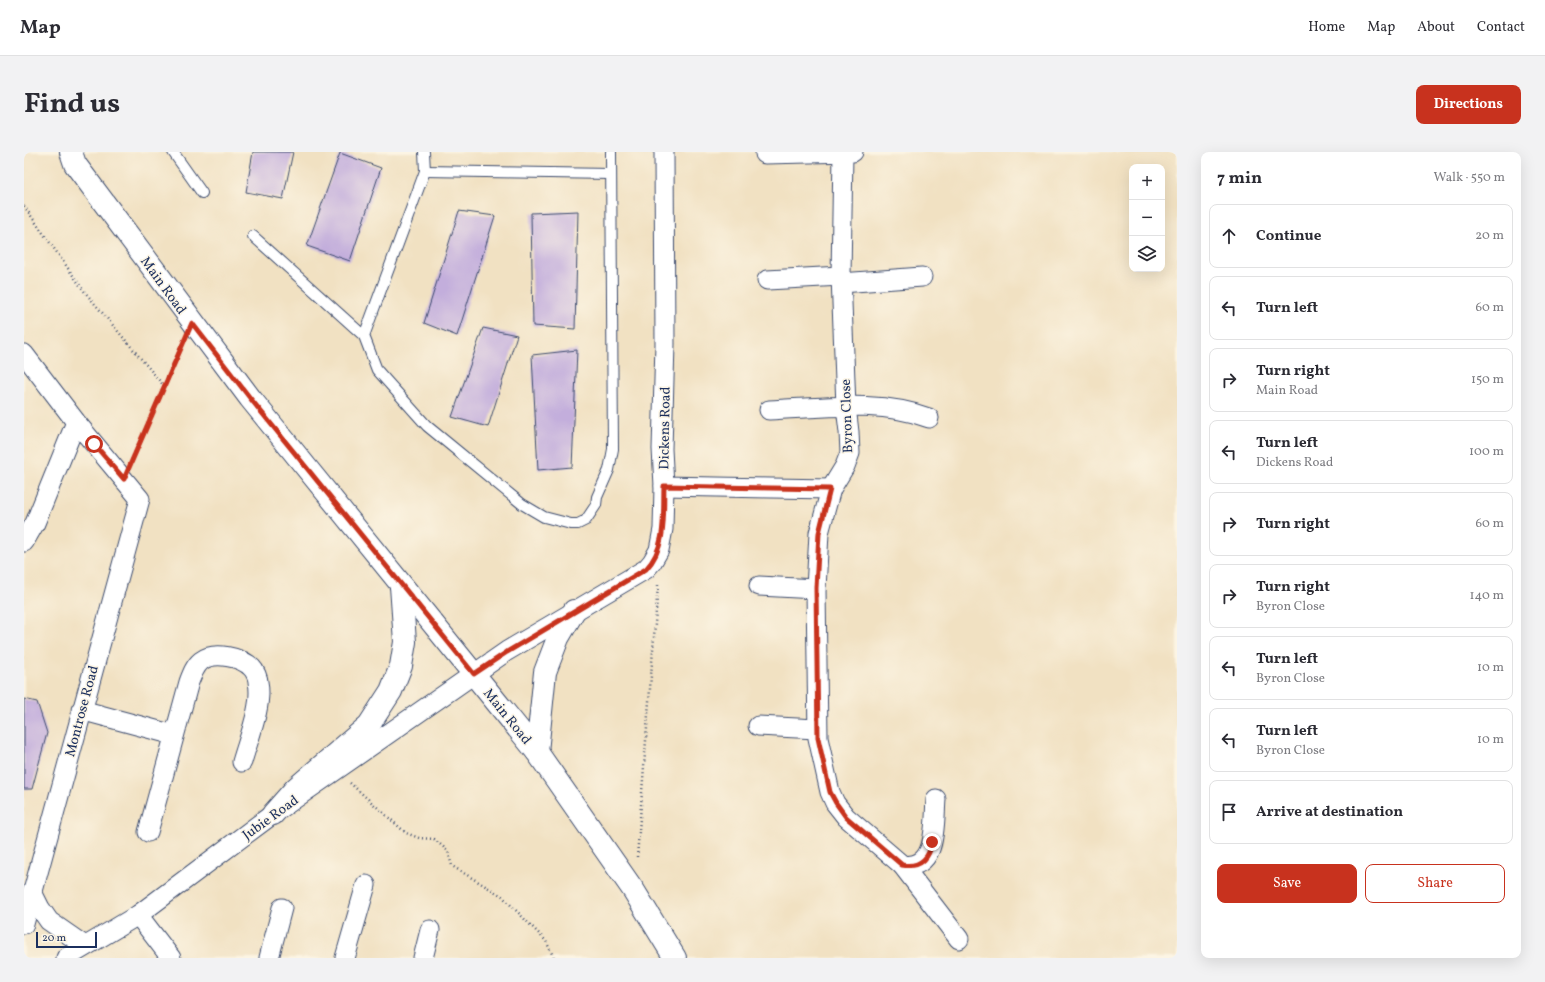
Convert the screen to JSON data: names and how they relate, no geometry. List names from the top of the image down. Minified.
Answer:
{"streets":{"street":["Main Road","Byron Close","Dickens Road","Montrose Road","Jubie Road"]},"crossings":[["Main Road","Dickens Road"],["Main Road","Jubie Road"],["Dickens Road","Jubie Road"]],"scale_bar":"20 m","page":{"header":"Map","nav":["Home","Map","About","Contact"],"title":"Find us","buttons":["Directions",["Save","Share"]],"heading":["7 min","Walk · 550 m"],"map_buttons":["+","−"],"list":[["Continue","20 m"],["Turn left","60 m"],["Turn right","Main Road","150 m"],["Turn left","Dickens Road","100 m"],["Turn right","60 m"],["Turn right","Byron Close","140 m"],["Turn left","Byron Close","10 m"],["Turn left","Byron Close","10 m"],"Arrive at destination"],"scale":"20 m"}}
